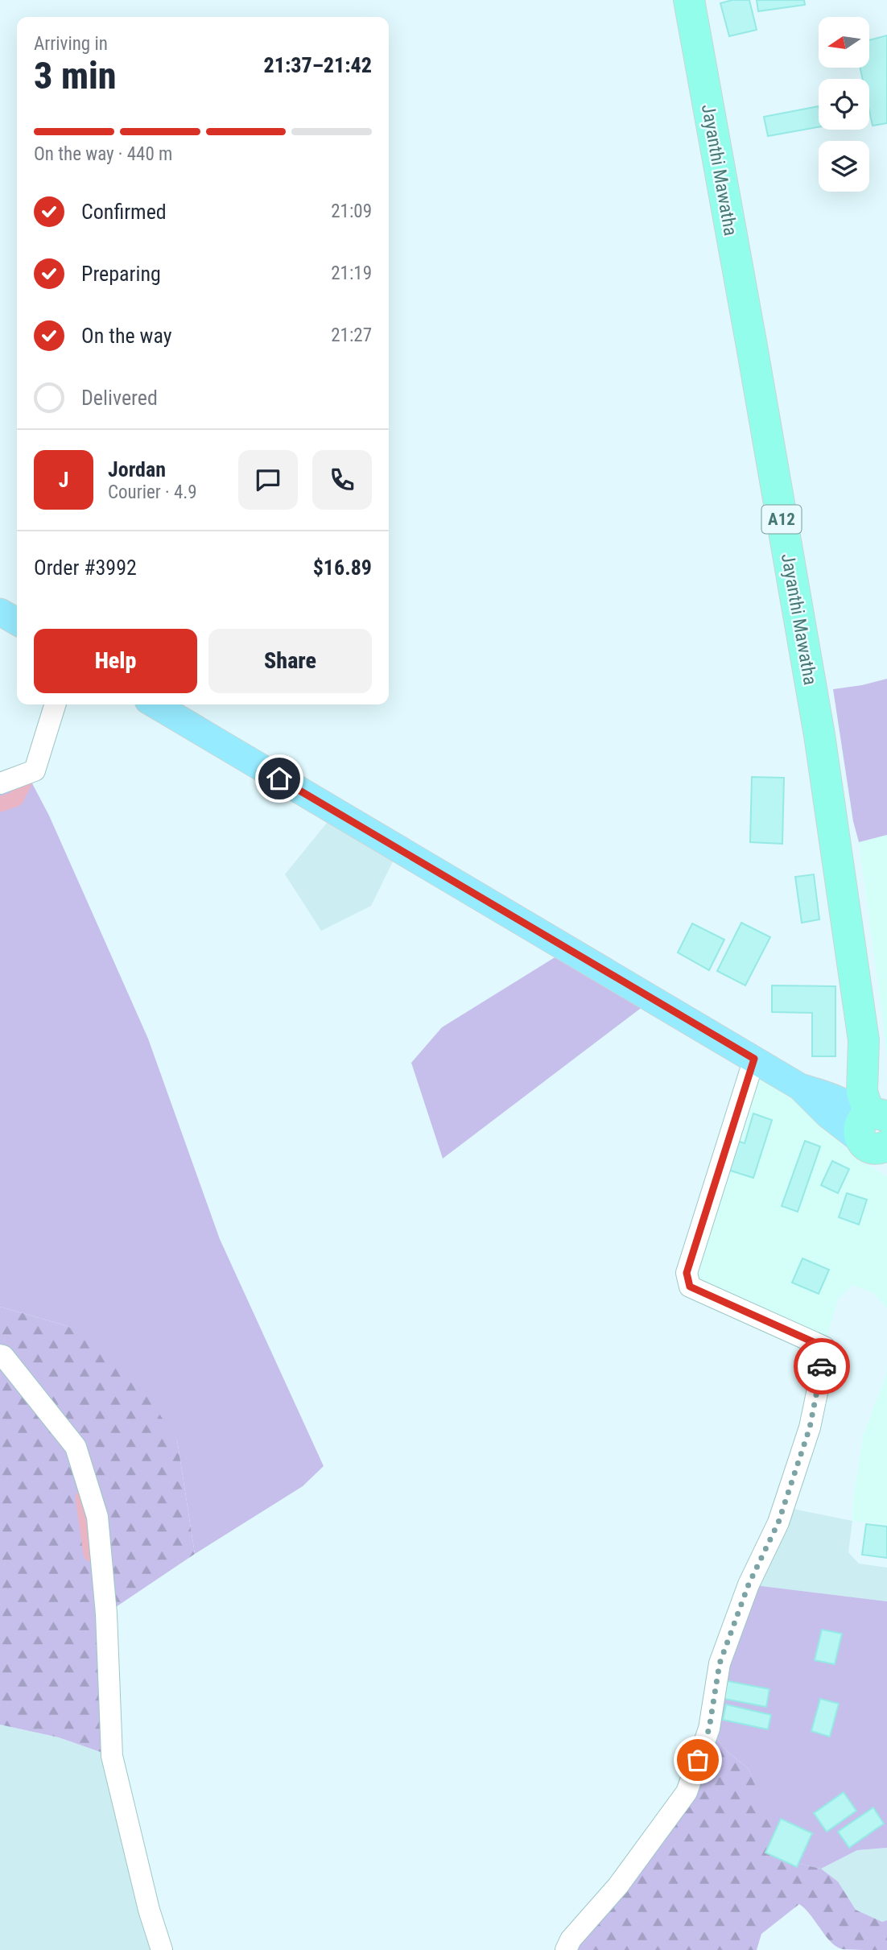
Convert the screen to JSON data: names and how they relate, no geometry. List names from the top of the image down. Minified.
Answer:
{"streets":{"highway":["Jayanthi Mawatha","A12"]},"north":"left","page":{"heading":["3 min","Arriving in","21:37–21:42"],"panel":["Jordan","Courier · 4.9","Order #3992","$16.89"],"bar":"On the way · 440 m","list":[["Confirmed","21:09"],["Preparing","21:19"],["On the way","21:27"],"Delivered"],"round":"J","buttons":["Help","Share"]}}
